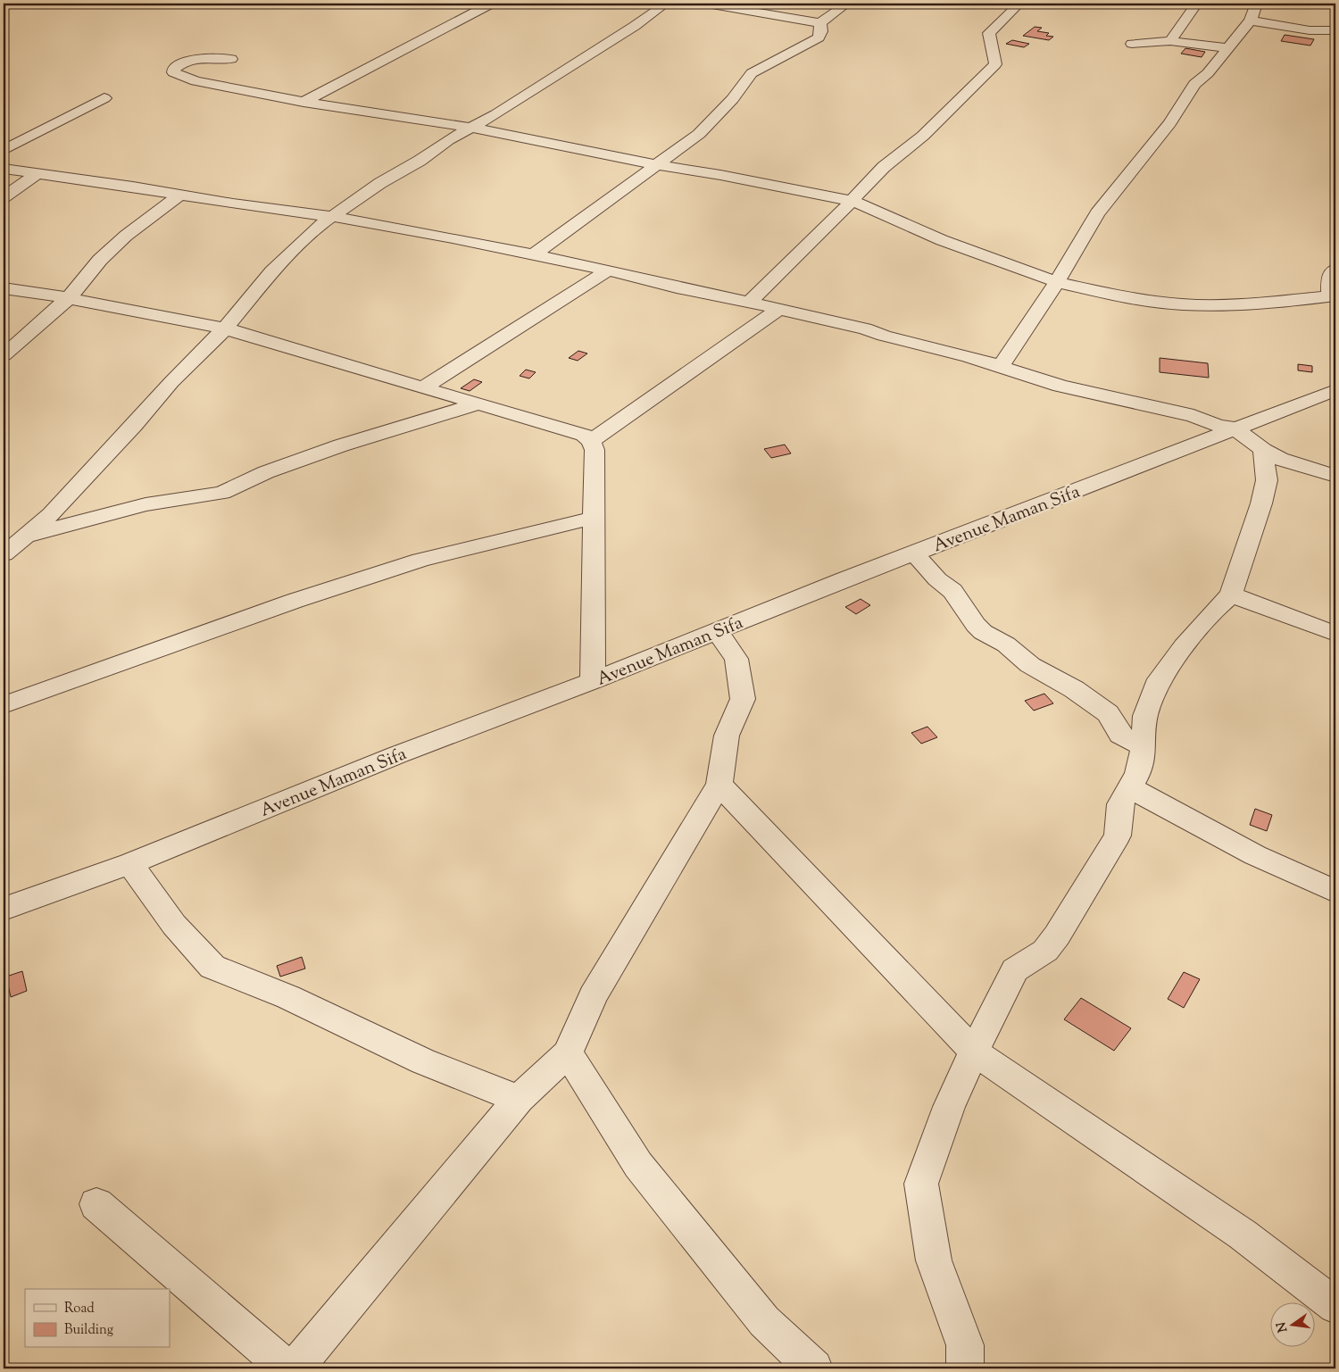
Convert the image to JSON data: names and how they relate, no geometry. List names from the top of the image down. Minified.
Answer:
{"streets":{"street":["Avenue Maman Sifa"]},"legend":["Road","Building"],"north":"left"}
